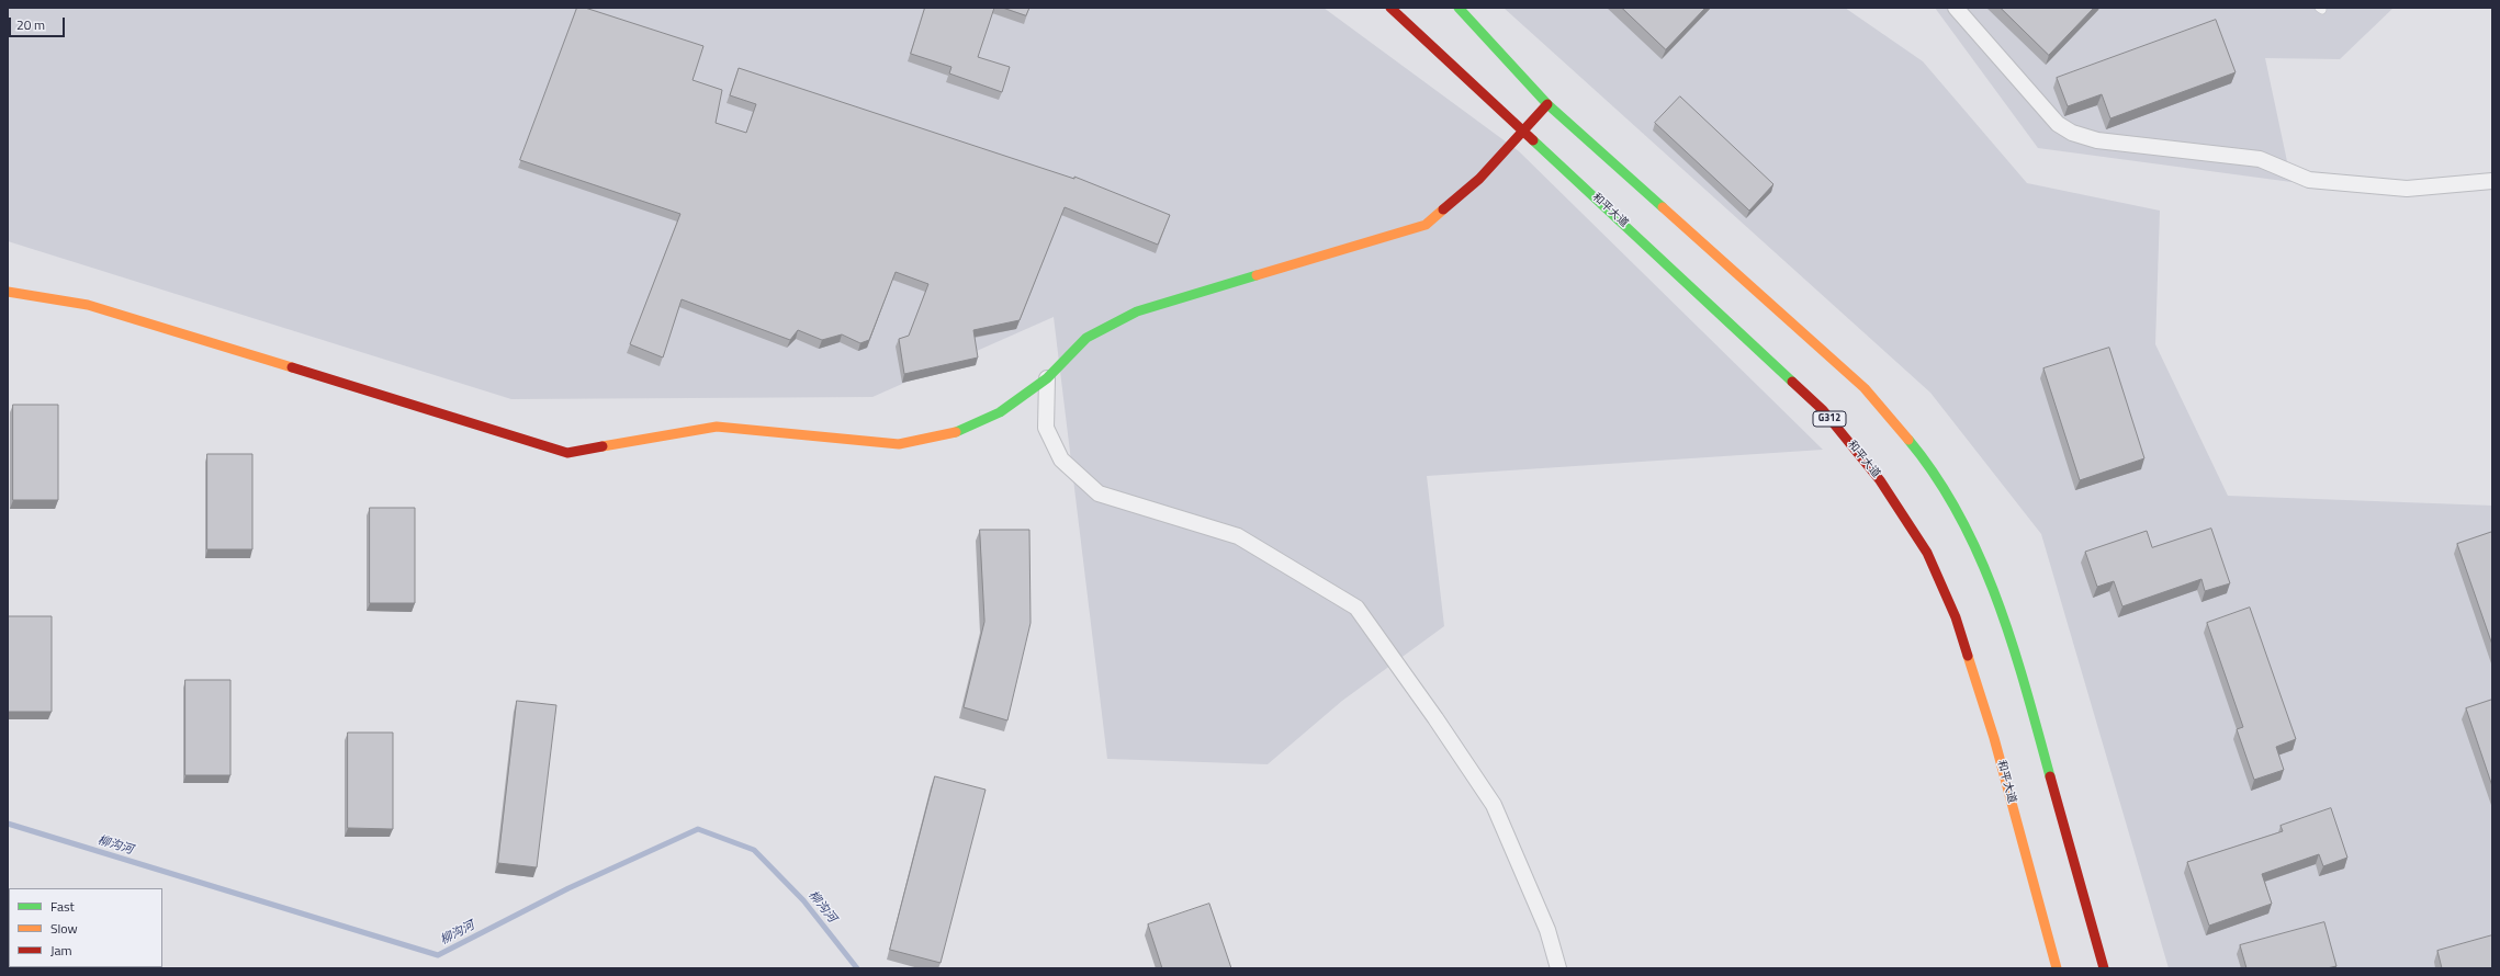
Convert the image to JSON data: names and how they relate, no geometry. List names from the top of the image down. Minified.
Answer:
{"streets":{"main road":["和平大道","G312"]},"water":["柳沟河"],"legend":["Fast","Slow","Jam"],"scale_bar":"20 m"}
